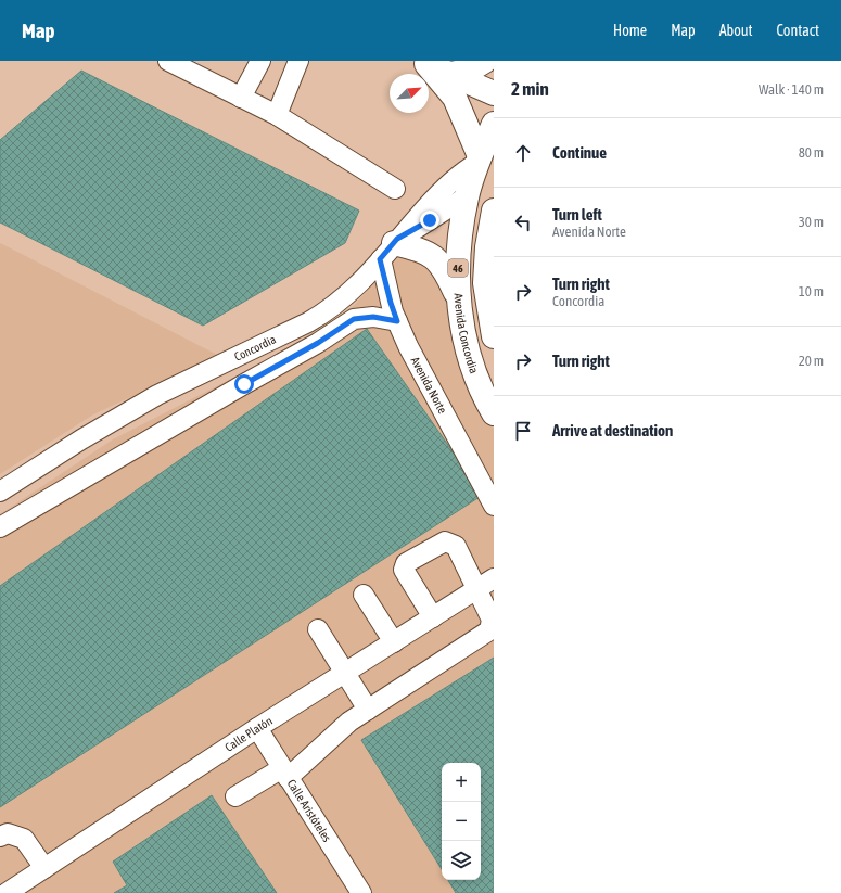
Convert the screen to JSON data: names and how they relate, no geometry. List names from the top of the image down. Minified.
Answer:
{"streets":{"main road":["46","Avenida Concordia"],"street":["Concordia","Avenida Norte","Calle Platón","Calle Aristóteles"]},"crossings":[["Avenida Concordia","Concordia"],["Concordia","Avenida Norte"],["Calle Platón","Calle Aristóteles"]],"north":"top right","page":{"header":"Map","nav":["Home","Map","About","Contact"],"heading":["2 min","Walk · 140 m"],"list":[["Continue","80 m"],["Turn left","Avenida Norte","30 m"],["Turn right","Concordia","10 m"],["Turn right","20 m"],"Arrive at destination"],"map_buttons":["+","−"]}}
